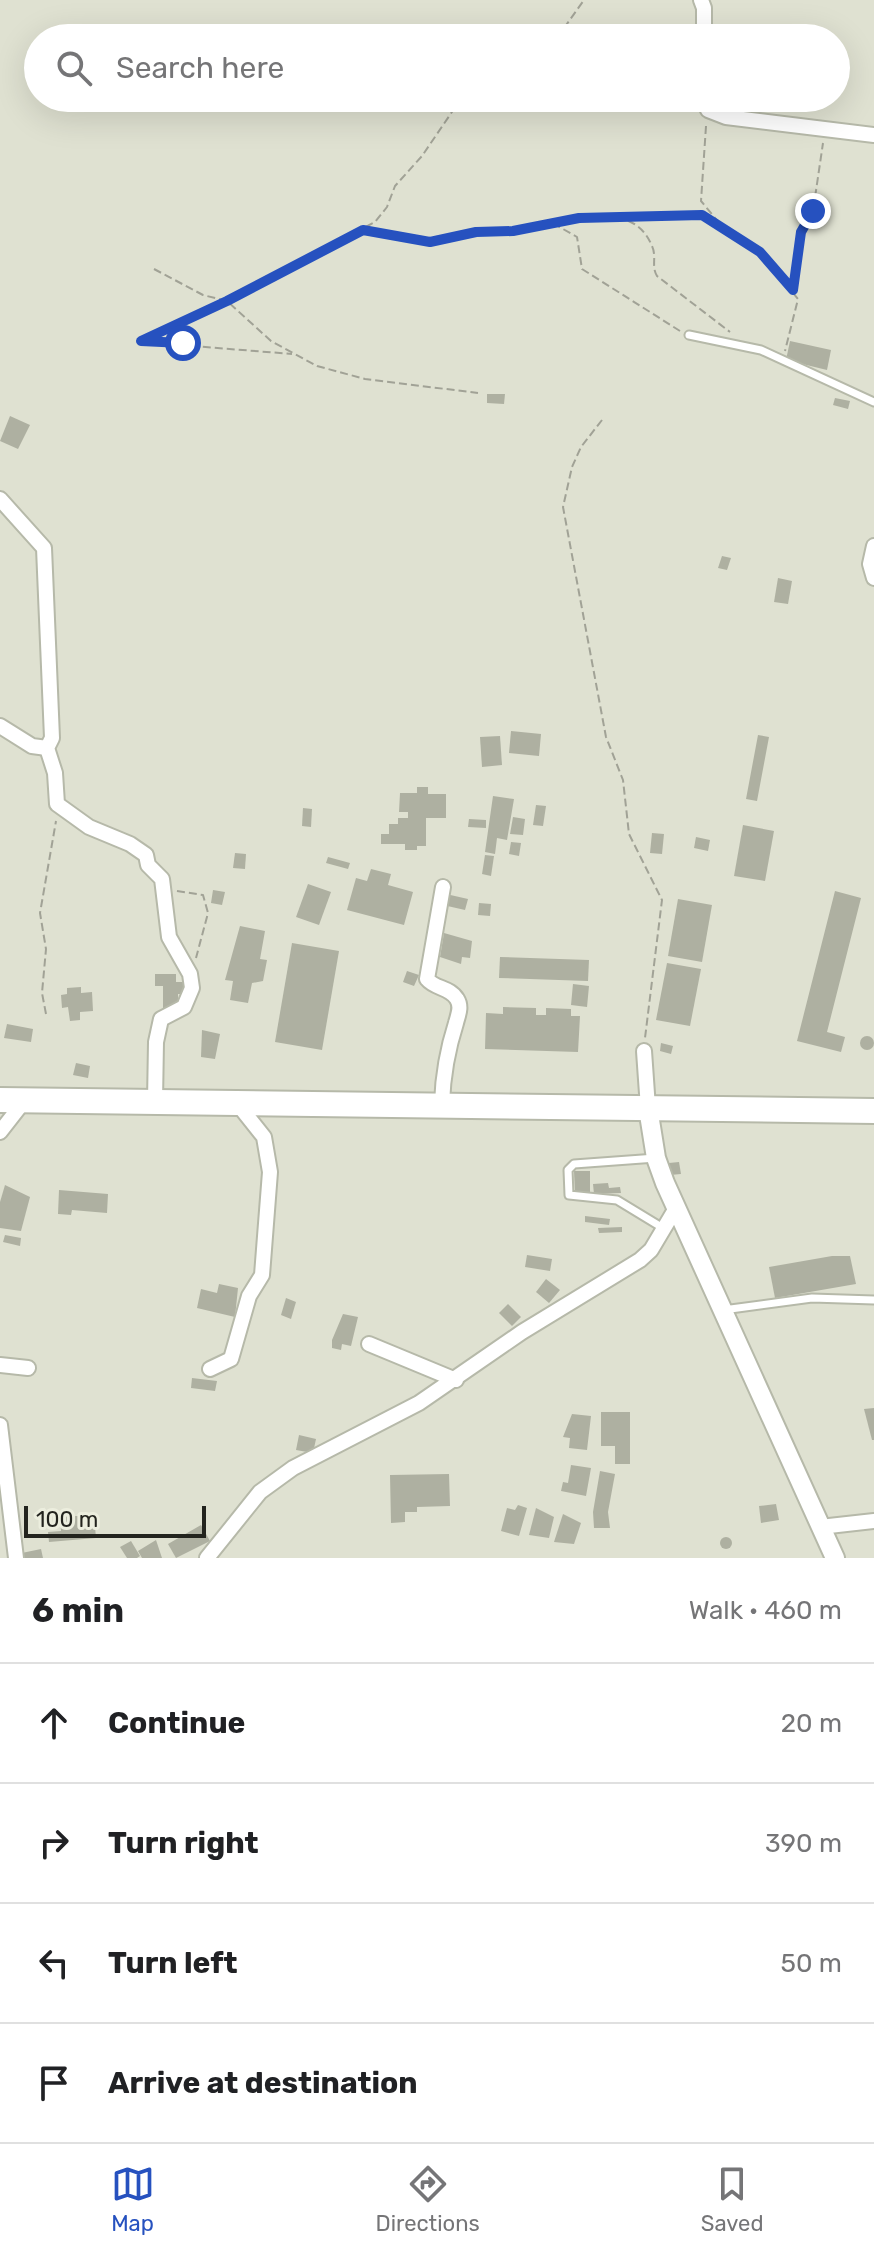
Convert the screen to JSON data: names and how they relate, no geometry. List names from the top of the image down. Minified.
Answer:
{"scale_bar":"100 m","page":{"search":"Search here","scale":"100 m","heading":["6 min","Walk · 460 m"],"list":[["Continue","20 m"],["Turn right","390 m"],["Turn left","50 m"],"Arrive at destination"],"nav":["Map","Directions","Saved"]}}
